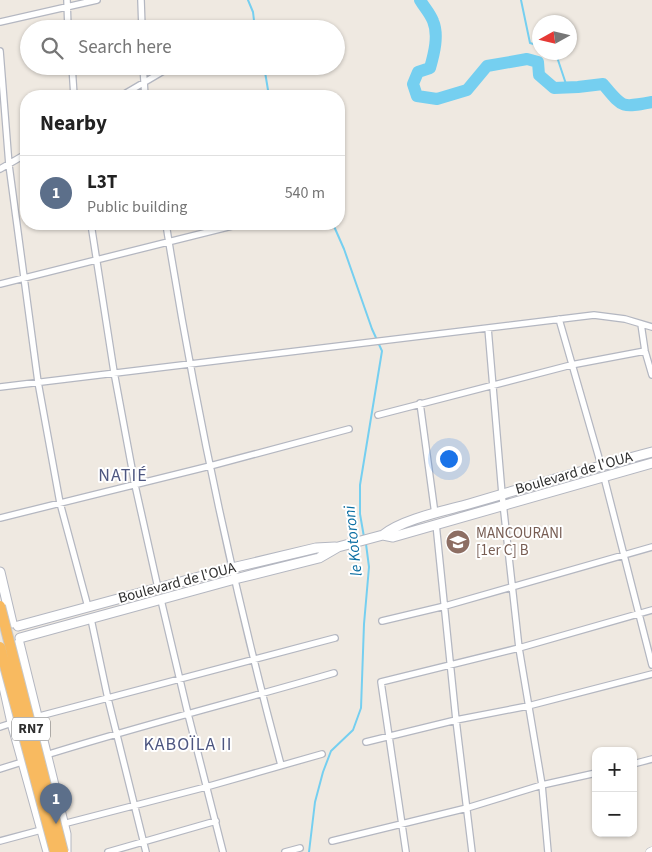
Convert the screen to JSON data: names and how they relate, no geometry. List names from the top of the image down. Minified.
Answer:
{"streets":{"highway":["RN7"],"main road":["Boulevard de l'OUA"]},"districts":["NATIÉ","KABOÏLA II"],"water":["le Kotoroni"],"places":{"school or university":["MANCOURANI [1er C] B"]},"north":"left","page":{"search":"Search here","heading":"Nearby","list":[{"mark":"1","name":"L3T","note":"Public building","value":"540 m"}],"map_buttons":["+","−"],"pins":"1"}}
